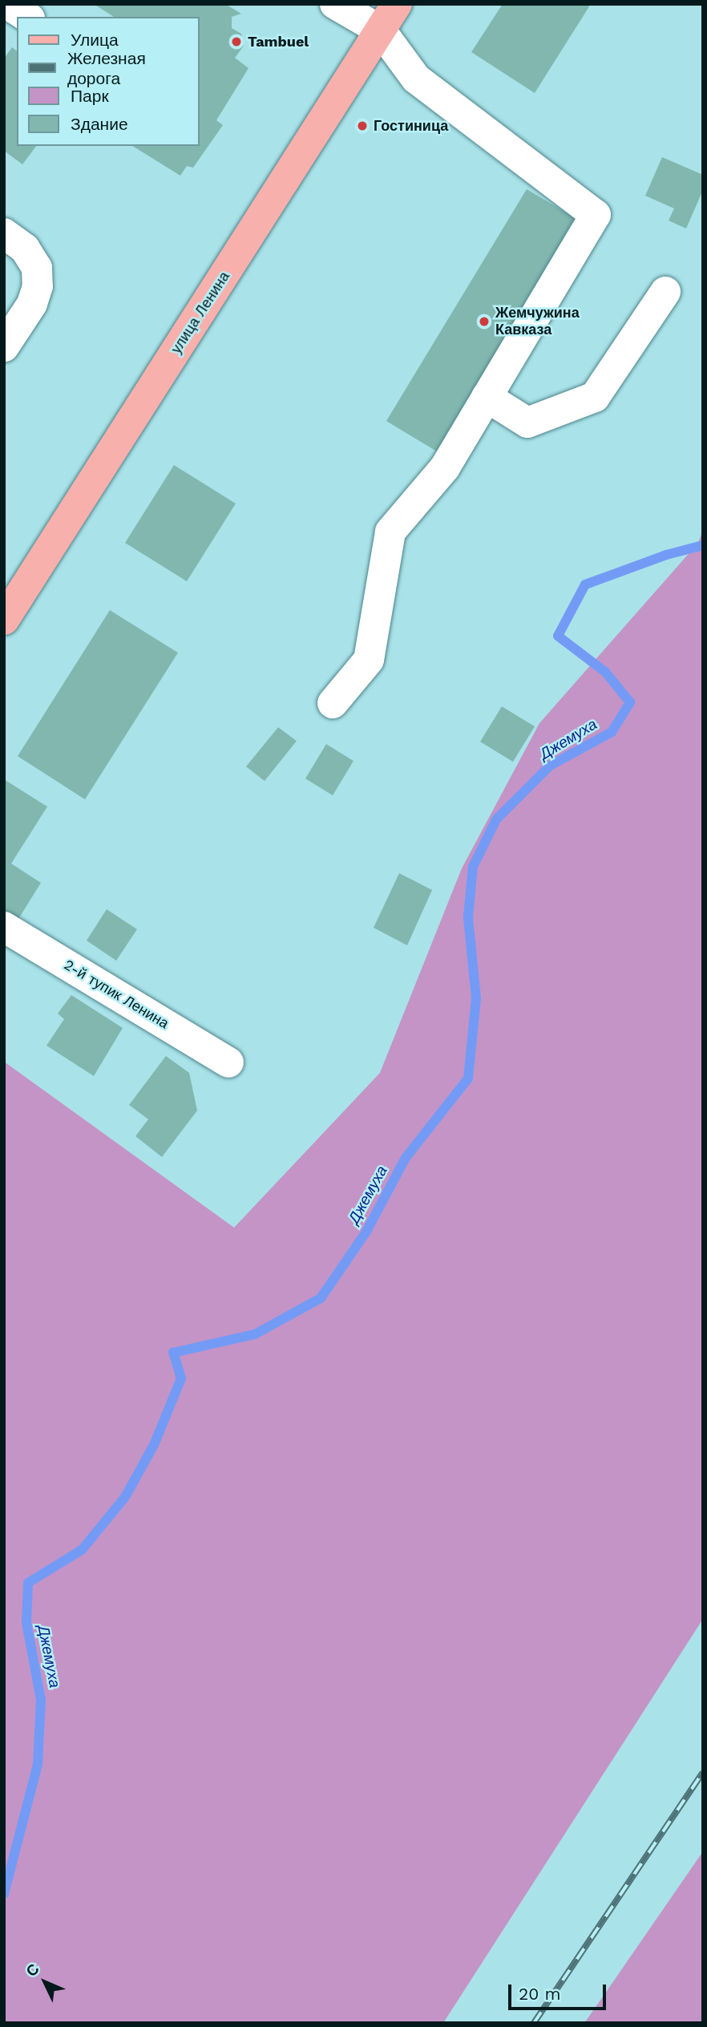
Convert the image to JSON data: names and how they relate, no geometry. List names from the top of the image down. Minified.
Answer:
{"streets":{"main road":["улица Ленина"],"street":["2-й тупик Ленина"]},"water":["Джемуха"],"places":["Tambuel","Гостиница","Жемчужина Кавказа"],"legend":["Улица","Железная дорога","Парк","Здание"],"scale_bar":"20 m","north":"top left"}
